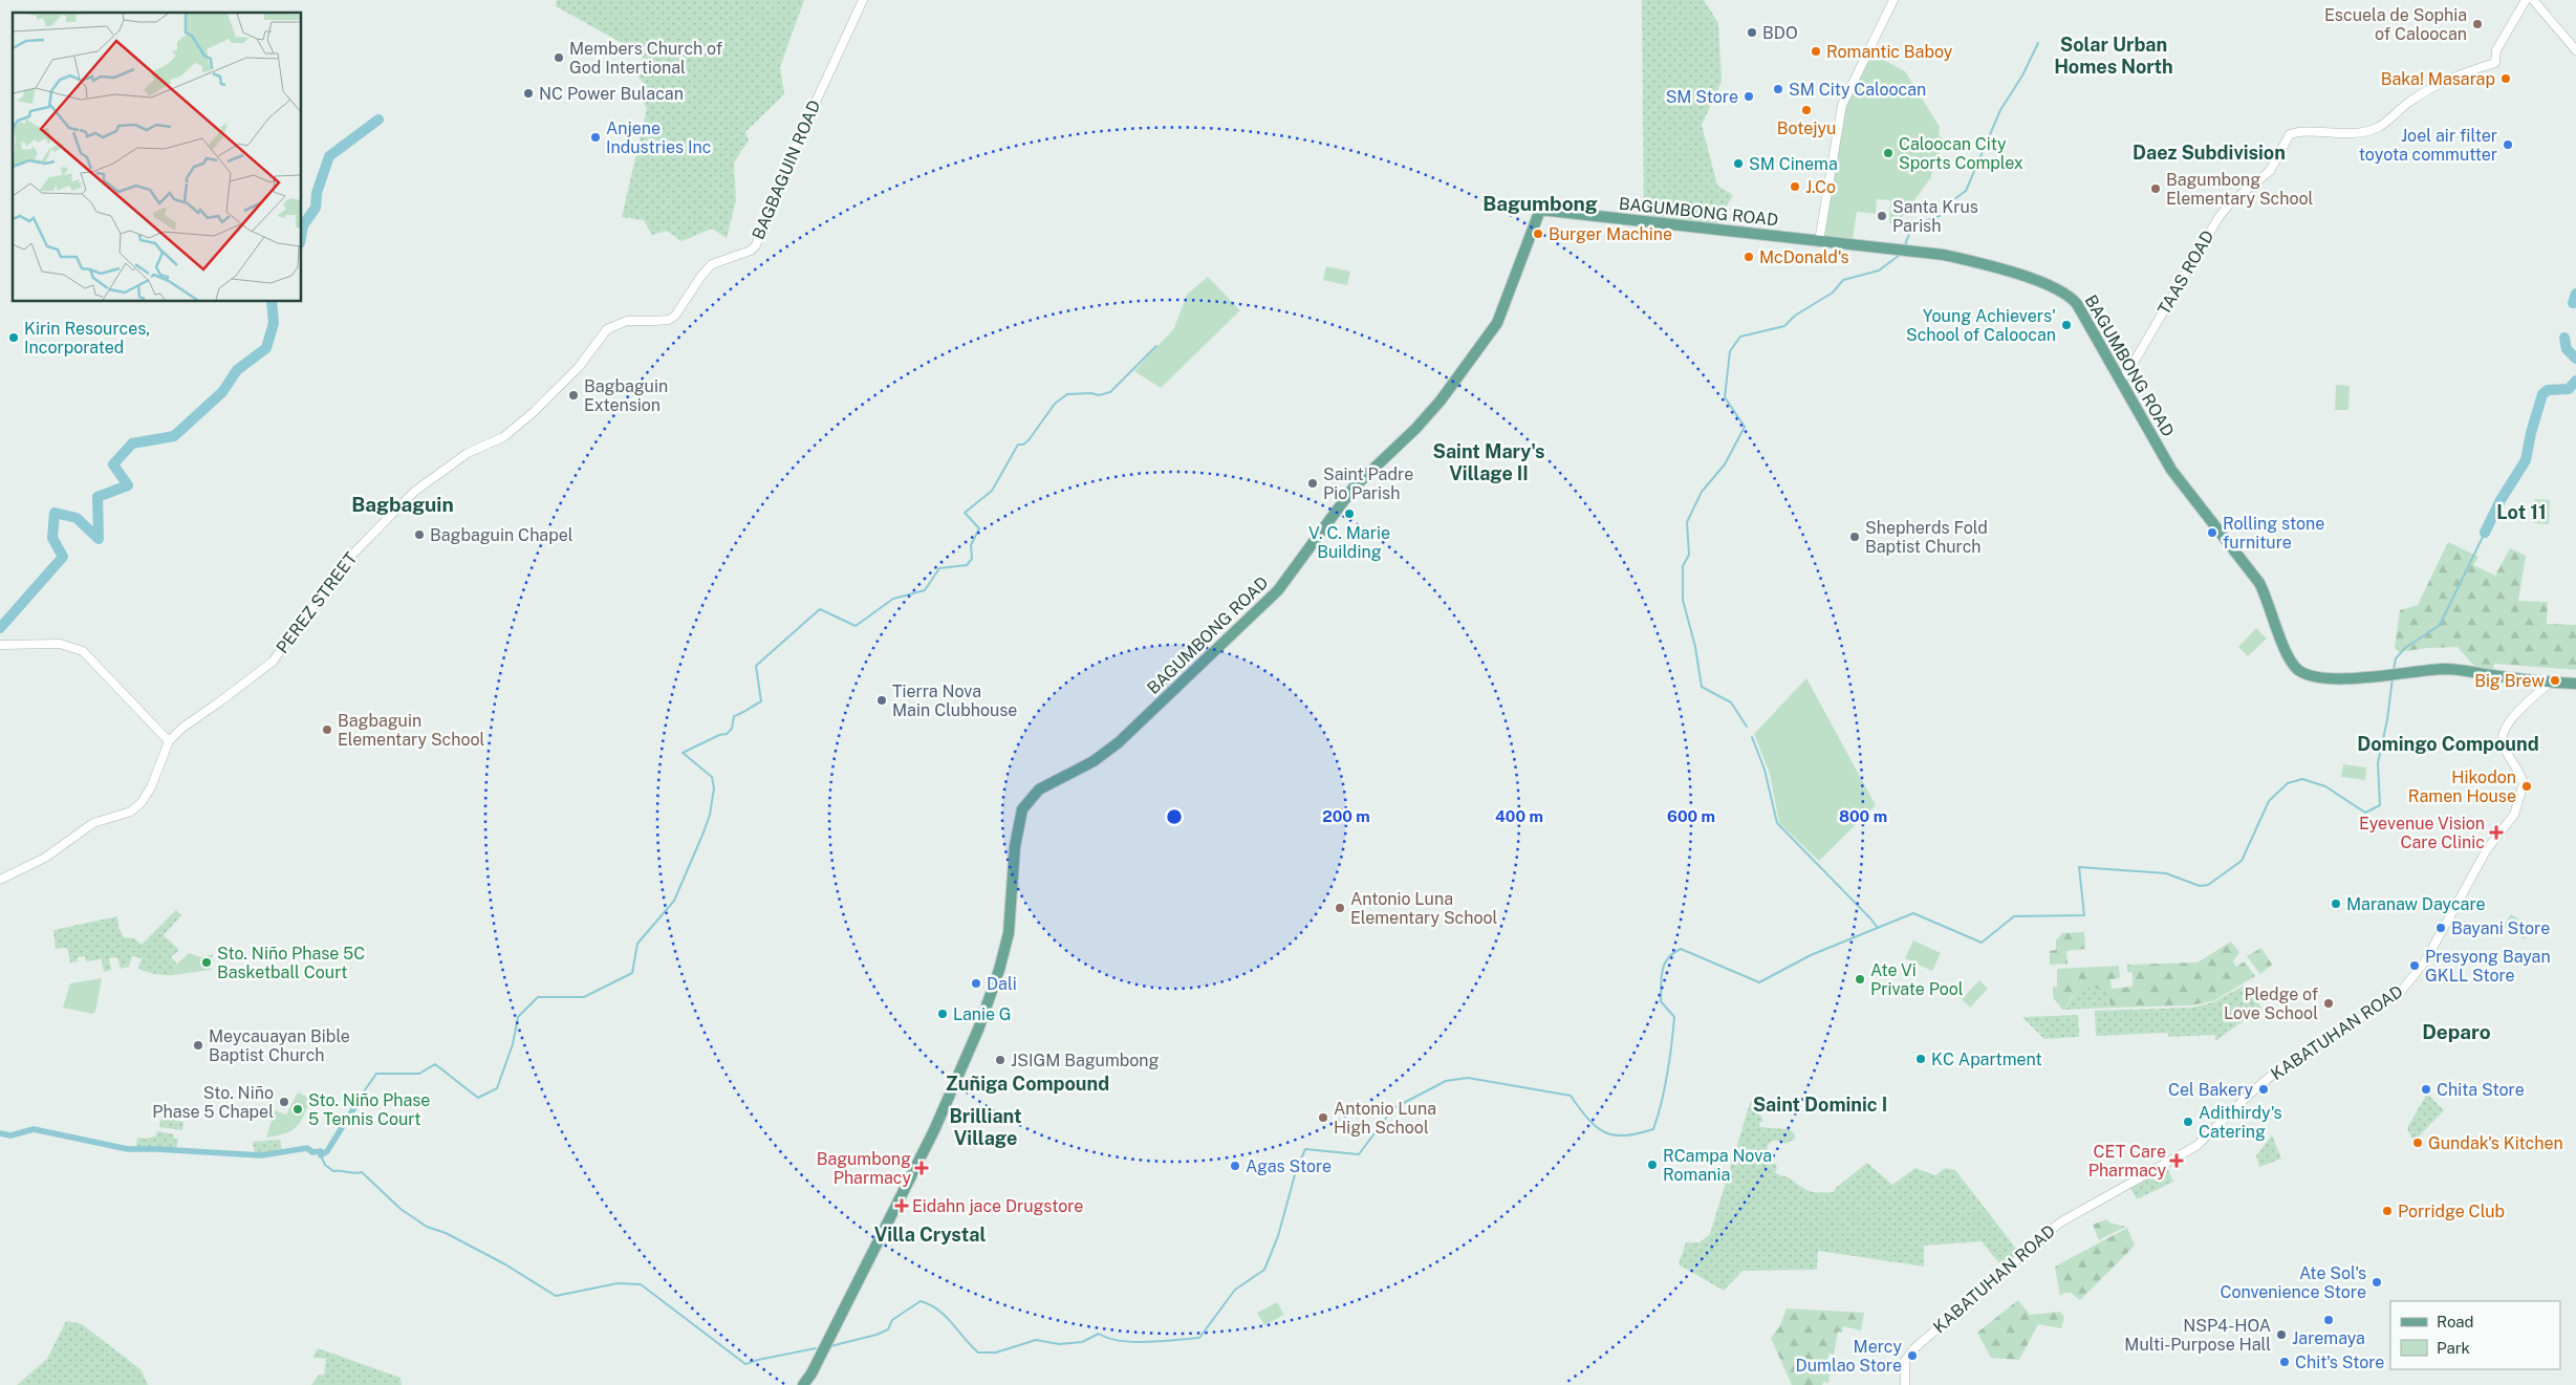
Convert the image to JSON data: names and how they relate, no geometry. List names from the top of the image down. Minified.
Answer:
{"streets":{"main road":["BAGUMBONG ROAD"],"street":["BAGBAGUIN ROAD","TAAS ROAD","PEREZ STREET","KABATUHAN ROAD"]},"crossings":[["BAGBAGUIN ROAD","PEREZ STREET"],["BAGUMBONG ROAD","TAAS ROAD"],["BAGUMBONG ROAD","KABATUHAN ROAD"]],"districts":["Solar Urban Homes North","Daez Subdivision","Bagumbong","Saint Mary's Village II","Bagbaguin","Lot 11","Domingo Compound","Deparo","Zuñiga Compound","Saint Dominic I","Brilliant Village","Villa Crystal"],"places":{"other":["Escuela de Sophia of Caloocan","BDO","Romantic Baboy","Members Church of God Intertional","Baka! Masarap","SM City Caloocan","NC Power Bulacan","SM Store","Botejyu","Anjene Industries Inc","Joel air filter toyota commutter","Caloocan City Sports Complex","SM Cinema","J.Co","Bagumbong Elementary School","Santa Krus Parish","Burger Machine","McDonald's","Young Achievers' School of Caloocan","Kirin Resources, Incorporated","Bagbaguin Extension","Saint Padre Pio Parish","V. C. Marie Building","Rolling stone furniture","Bagbaguin Chapel","Shepherds Fold Baptist Church","Big Brew","Tierra Nova Main Clubhouse","Bagbaguin Elementary School","Hikodon Ramen House","Maranaw Daycare","Antonio Luna Elementary School","Bayani Store","Sto. Niño Phase 5C Basketball Court","Presyong Bayan GKLL Store","Ate Vi Private Pool","Dali","Pledge of Love School","Lanie G","Meycauayan Bible Baptist Church","KC Apartment","JSIGM Bagumbong","Cel Bakery","Chita Store","Sto. Niño Phase 5 Chapel","Sto. Niño Phase 5 Tennis Court","Antonio Luna High School","Adithirdy's Catering","Gundak's Kitchen","RCampa Nova Romania","Agas Store","Porridge Club","Ate Sol's Convenience Store","Jaremaya","NSP4-HOA Multi-Purpose Hall","Mercy Dumlao Store","Chit's Store"],"health":["Eyevenue Vision Care Clinic","CET Care Pharmacy","Bagumbong Pharmacy","Eidahn jace Drugstore"]},"legend":["Road","Park"],"rings":["200 m","400 m","600 m","800 m"]}
